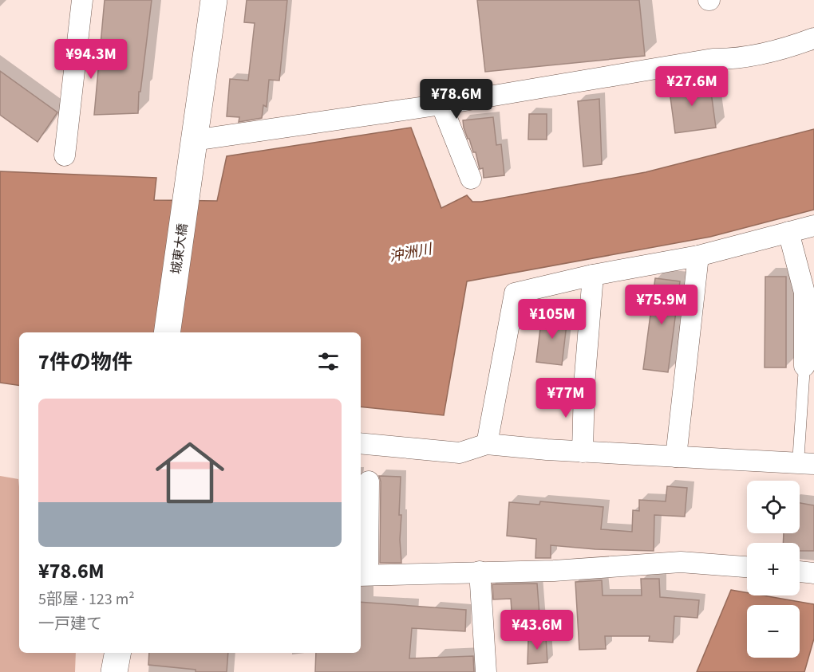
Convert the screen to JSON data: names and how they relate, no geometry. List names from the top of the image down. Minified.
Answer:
{"streets":{"street":["城東大橋"]},"water":["沖洲川"],"page":{"price":["¥94.3M","¥27.6M","¥78.6M","¥75.9M","¥105M","¥77M","¥43.6M"],"heading":"7件の物件","list":[{"name":"¥78.6M","note":"5部屋 · 123 m² · 一戸建て"}],"map_buttons":["+","−"]}}
